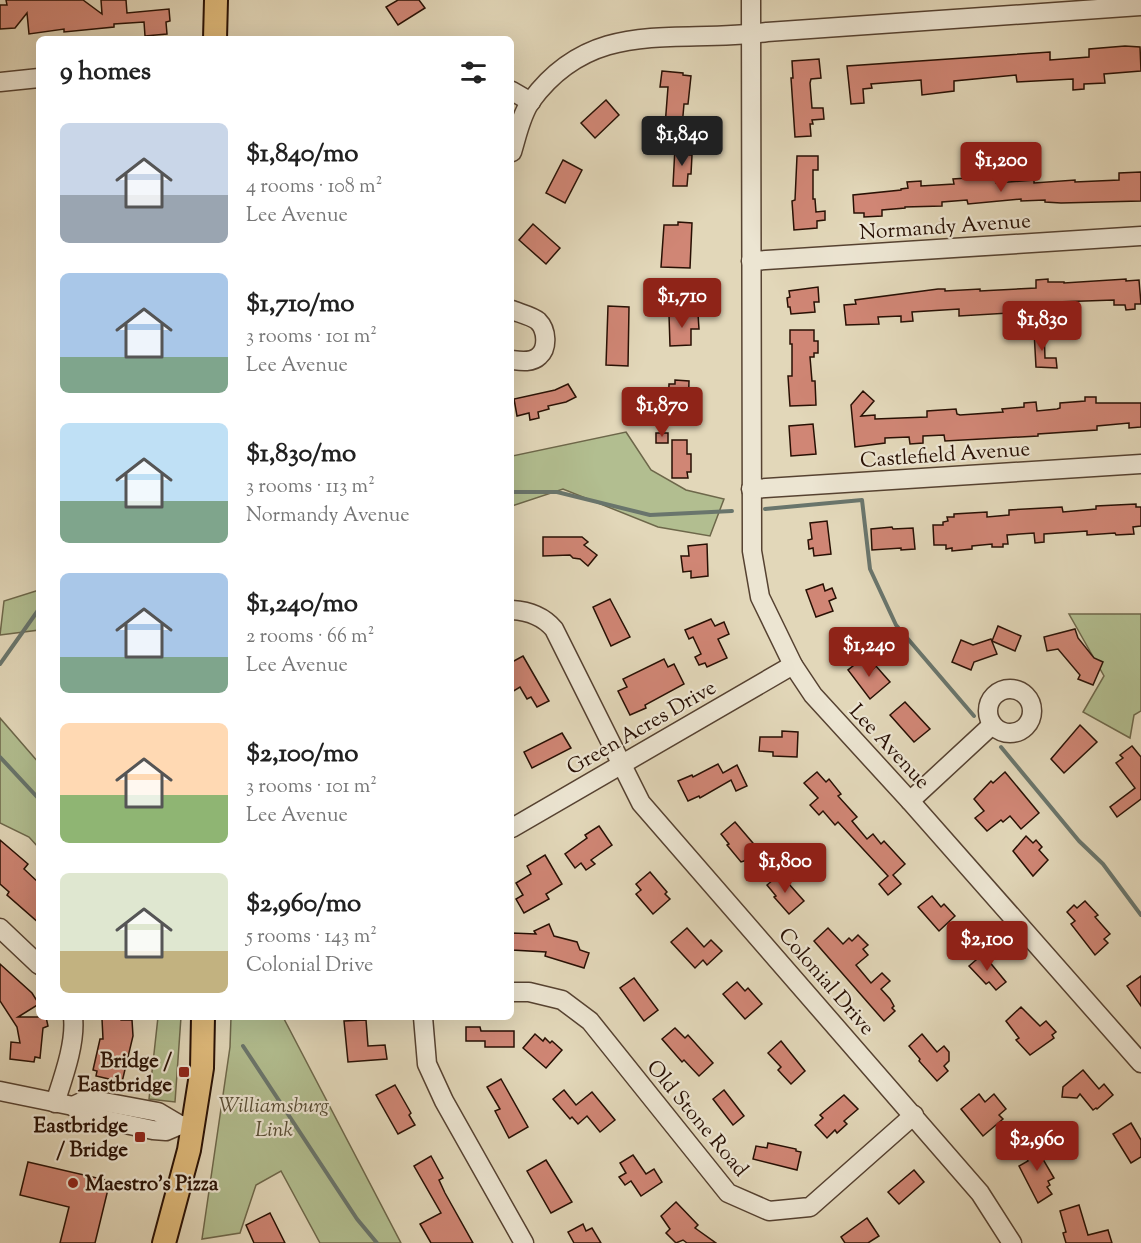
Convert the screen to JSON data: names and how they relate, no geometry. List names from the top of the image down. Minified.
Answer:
{"streets":{"street":["Normandy Avenue","Castlefield Avenue","Green Acres Drive","Lee Avenue","Colonial Drive","Old Stone Road"]},"crossings":[["Normandy Avenue","Lee Avenue"],["Castlefield Avenue","Lee Avenue"],["Green Acres Drive","Lee Avenue"],["Green Acres Drive","Colonial Drive"],["Colonial Drive","Old Stone Road"]],"parks":["Williamsburg Link"],"places":{"transit":["Bridge / Eastbridge","Eastbridge / Bridge"],"other":["Maestro's Pizza"]},"page":{"heading":"9 homes","list":[{"name":"$1,840/mo","note":"4 rooms · 108 m² · Lee Avenue"},{"name":"$1,710/mo","note":"3 rooms · 101 m² · Lee Avenue"},{"name":"$1,830/mo","note":"3 rooms · 113 m² · Normandy Avenue"},{"name":"$1,240/mo","note":"2 rooms · 66 m² · Lee Avenue"},{"name":"$2,100/mo","note":"3 rooms · 101 m² · Lee Avenue"},{"name":"$2,960/mo","note":"5 rooms · 143 m² · Colonial Drive"}],"price":["$1,840","$1,200","$1,710","$1,830","$1,870","$1,240","$1,800","$2,100","$2,960"]}}
